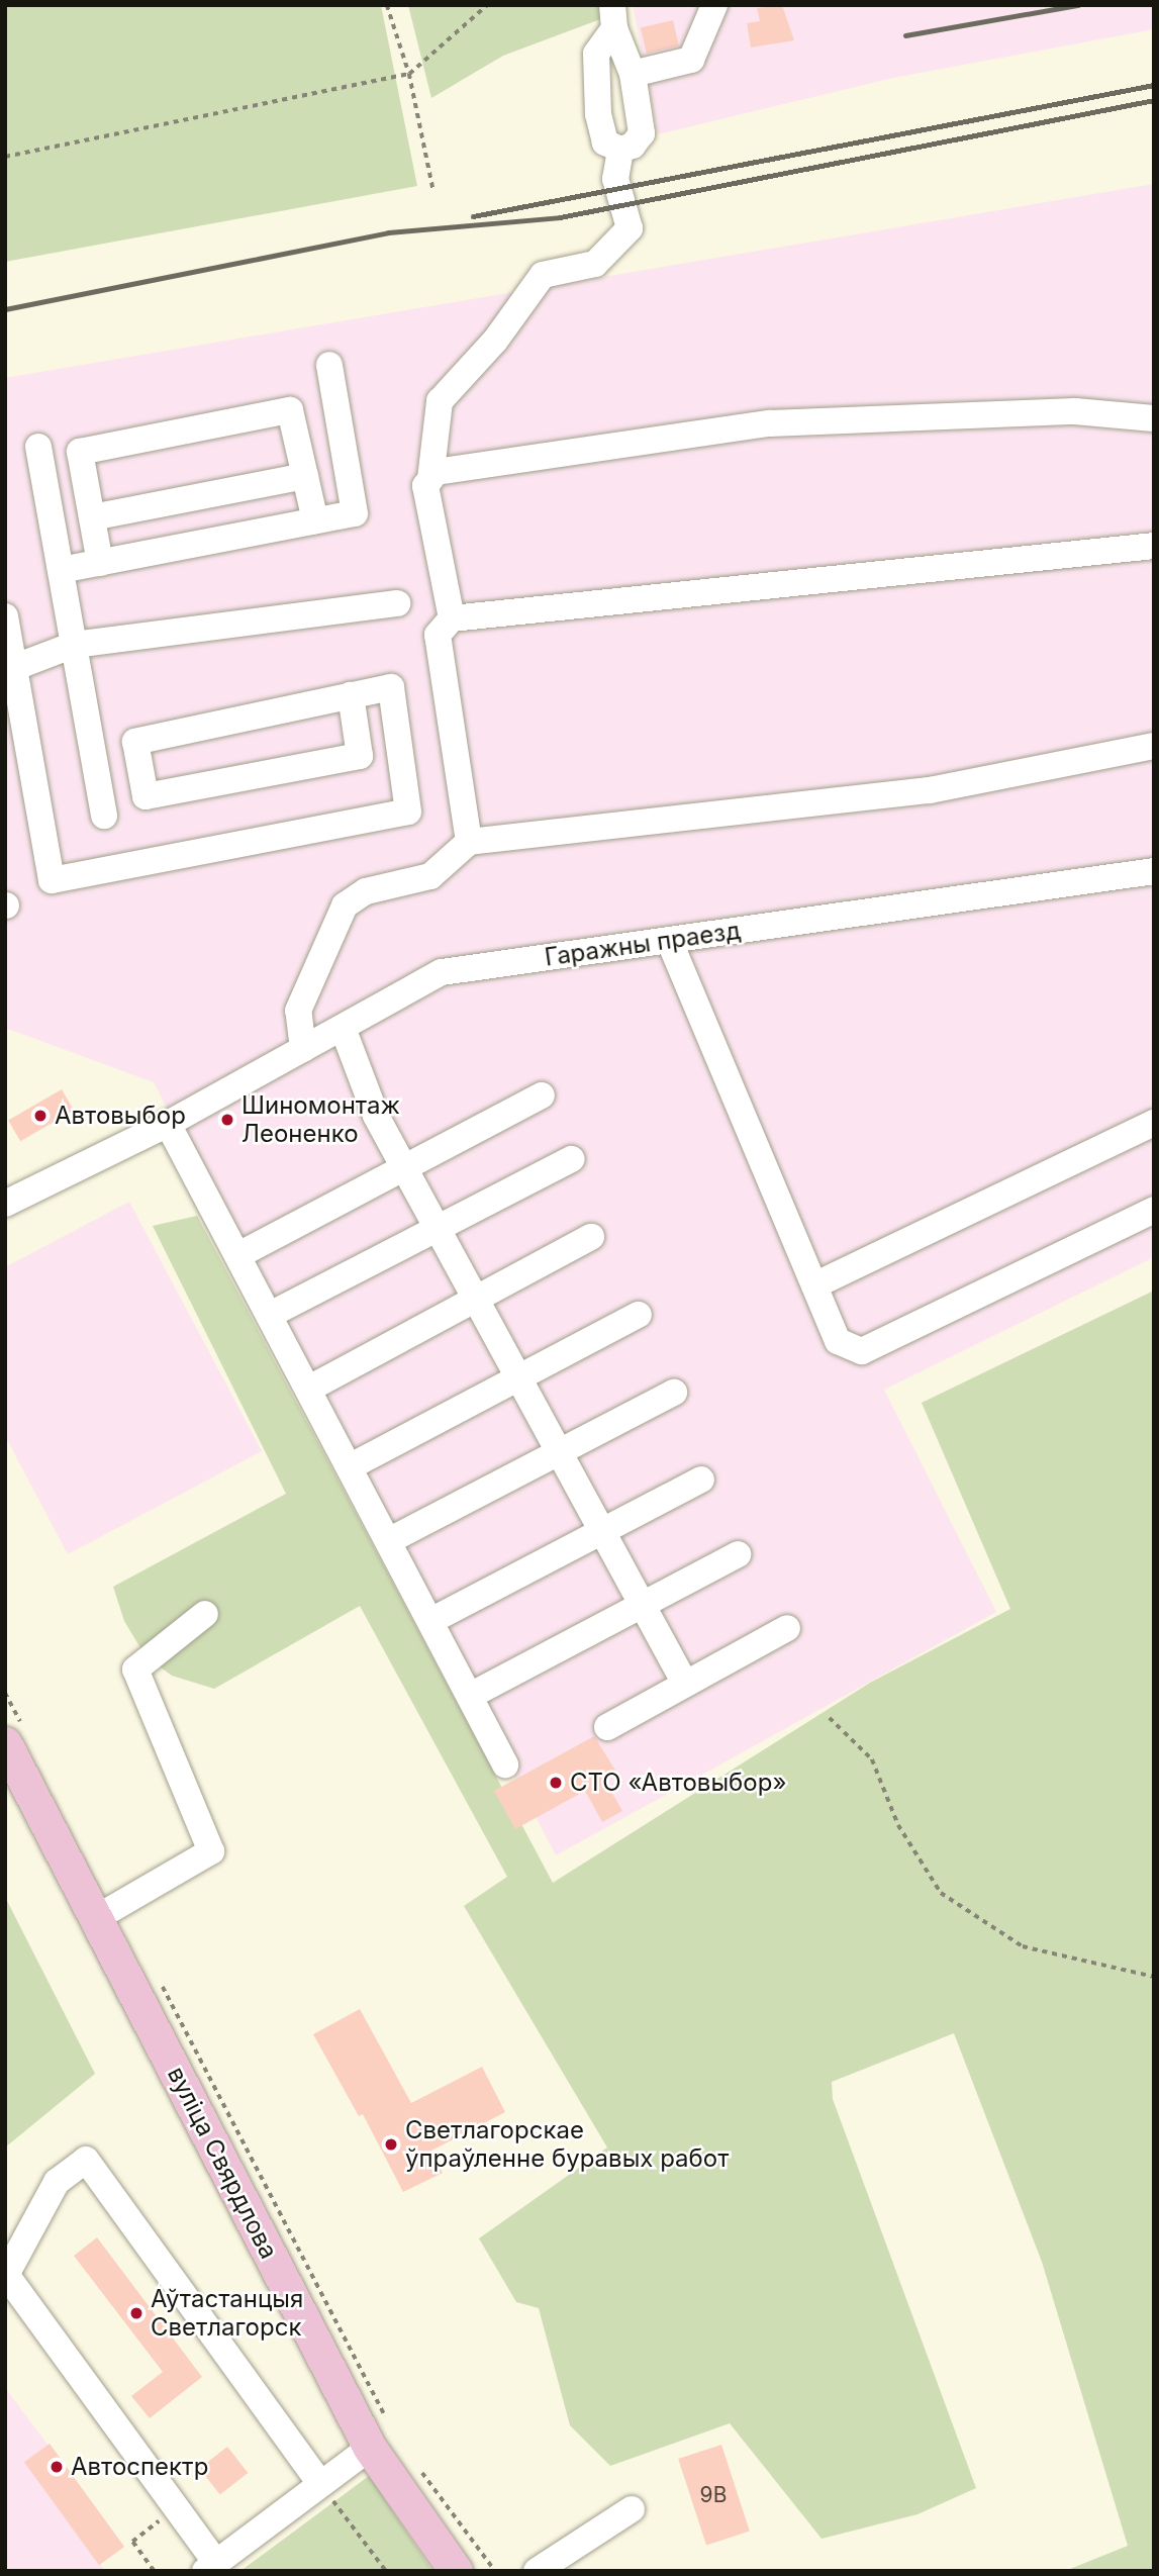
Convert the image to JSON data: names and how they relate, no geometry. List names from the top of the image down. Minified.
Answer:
{"streets":{"main road":["вуліца Свярдлова"],"street":["Гаражны праезд"]},"places":["Автовыбор","Шиномонтаж Леоненко","СТО «Автовыбор»","Светлагорскае ўпраўленне буравых работ","Аўтастанцыя Светлагорск","Автоспектр"],"house_numbers":["9В"]}
